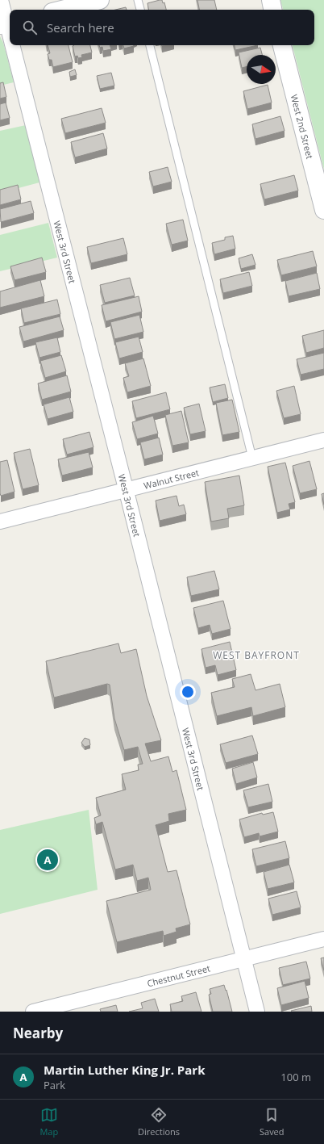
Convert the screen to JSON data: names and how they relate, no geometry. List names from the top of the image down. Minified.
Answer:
{"streets":{"street":["West 2nd Street","West 3rd Street","Walnut Street","Chestnut Street"]},"crossings":[["West 3rd Street","Walnut Street"],["West 3rd Street","Chestnut Street"]],"districts":["WEST BAYFRONT"],"north":"right","page":{"search":"Search here","pins":"A","heading":"Nearby","list":[{"mark":"A","name":"Martin Luther King Jr. Park","note":"Park","value":"100 m"}],"nav":["Map","Directions","Saved"]}}
